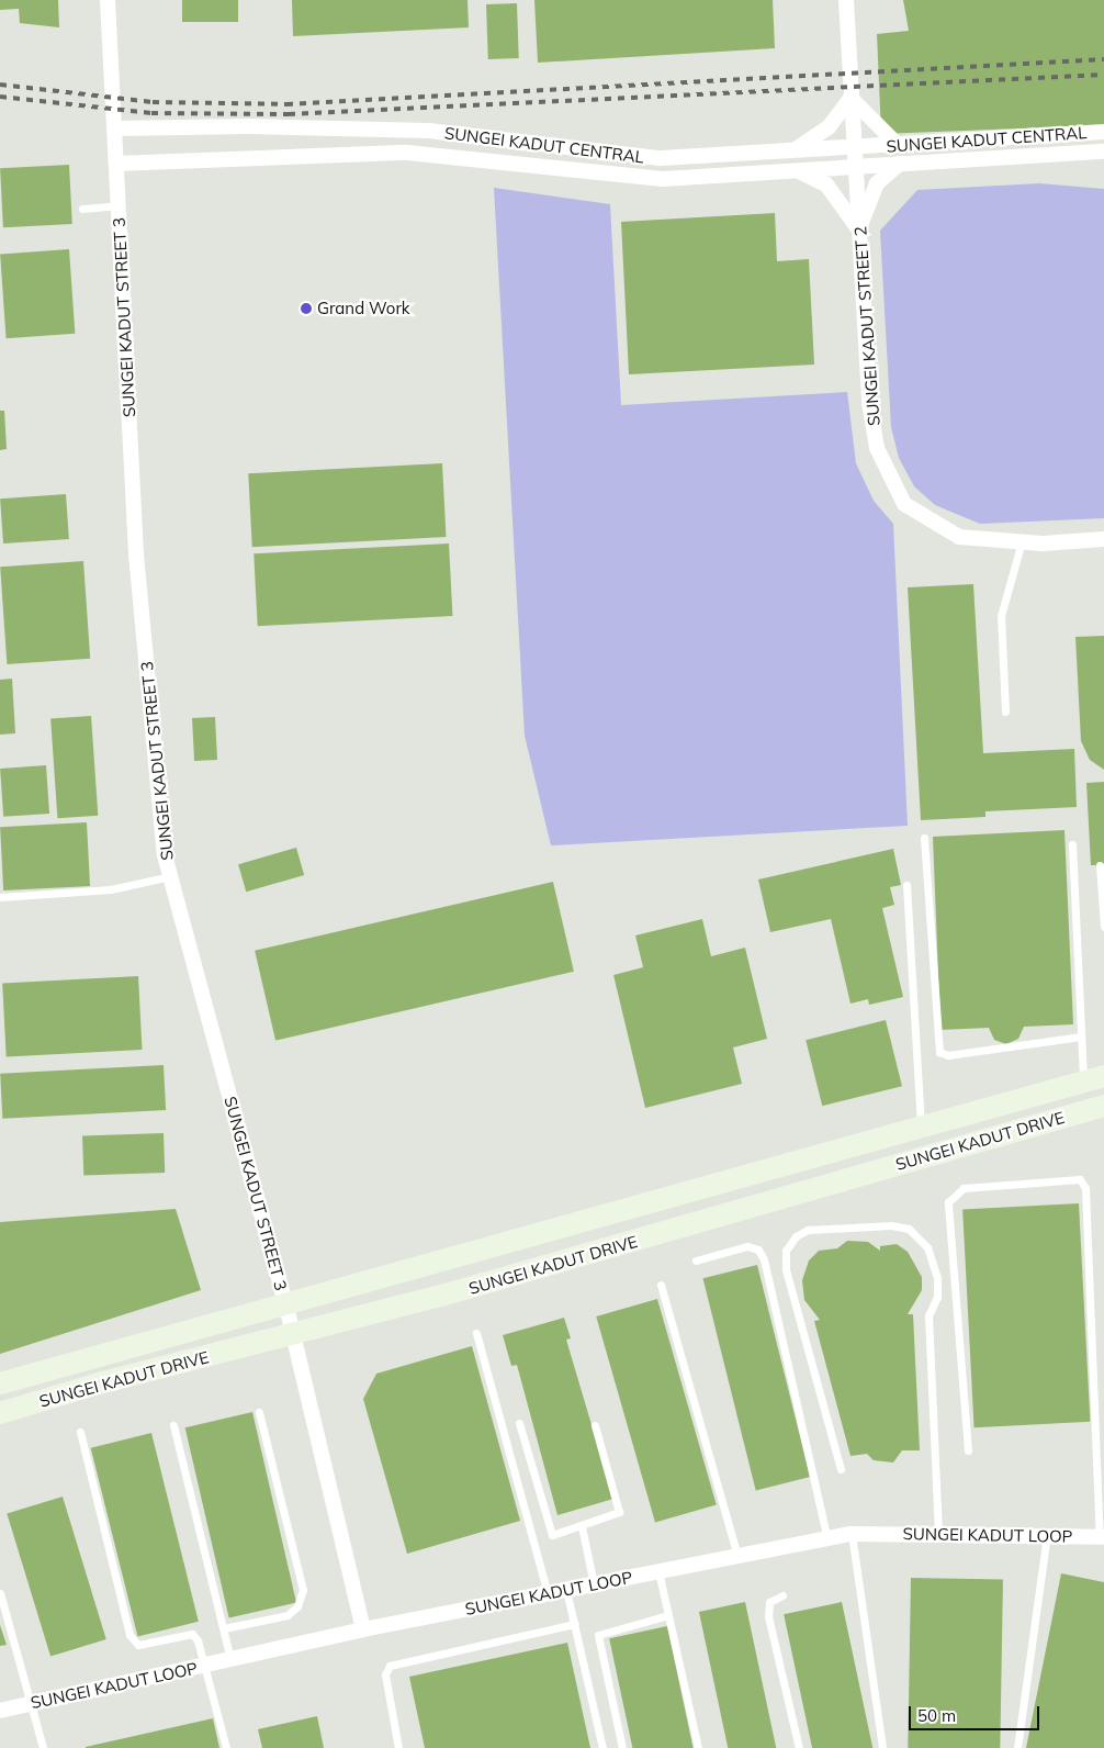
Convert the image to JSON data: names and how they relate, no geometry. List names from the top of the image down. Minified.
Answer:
{"streets":{"main road":["SUNGEI KADUT DRIVE"],"street":["SUNGEI KADUT CENTRAL","SUNGEI KADUT STREET 3","SUNGEI KADUT STREET 2","SUNGEI KADUT LOOP"]},"crossings":[["SUNGEI KADUT CENTRAL","SUNGEI KADUT STREET 3"],["SUNGEI KADUT CENTRAL","SUNGEI KADUT STREET 2"],["SUNGEI KADUT STREET 3","SUNGEI KADUT DRIVE"],["SUNGEI KADUT STREET 3","SUNGEI KADUT LOOP"]],"places":["Grand Work"],"scale_bar":"50 m"}
